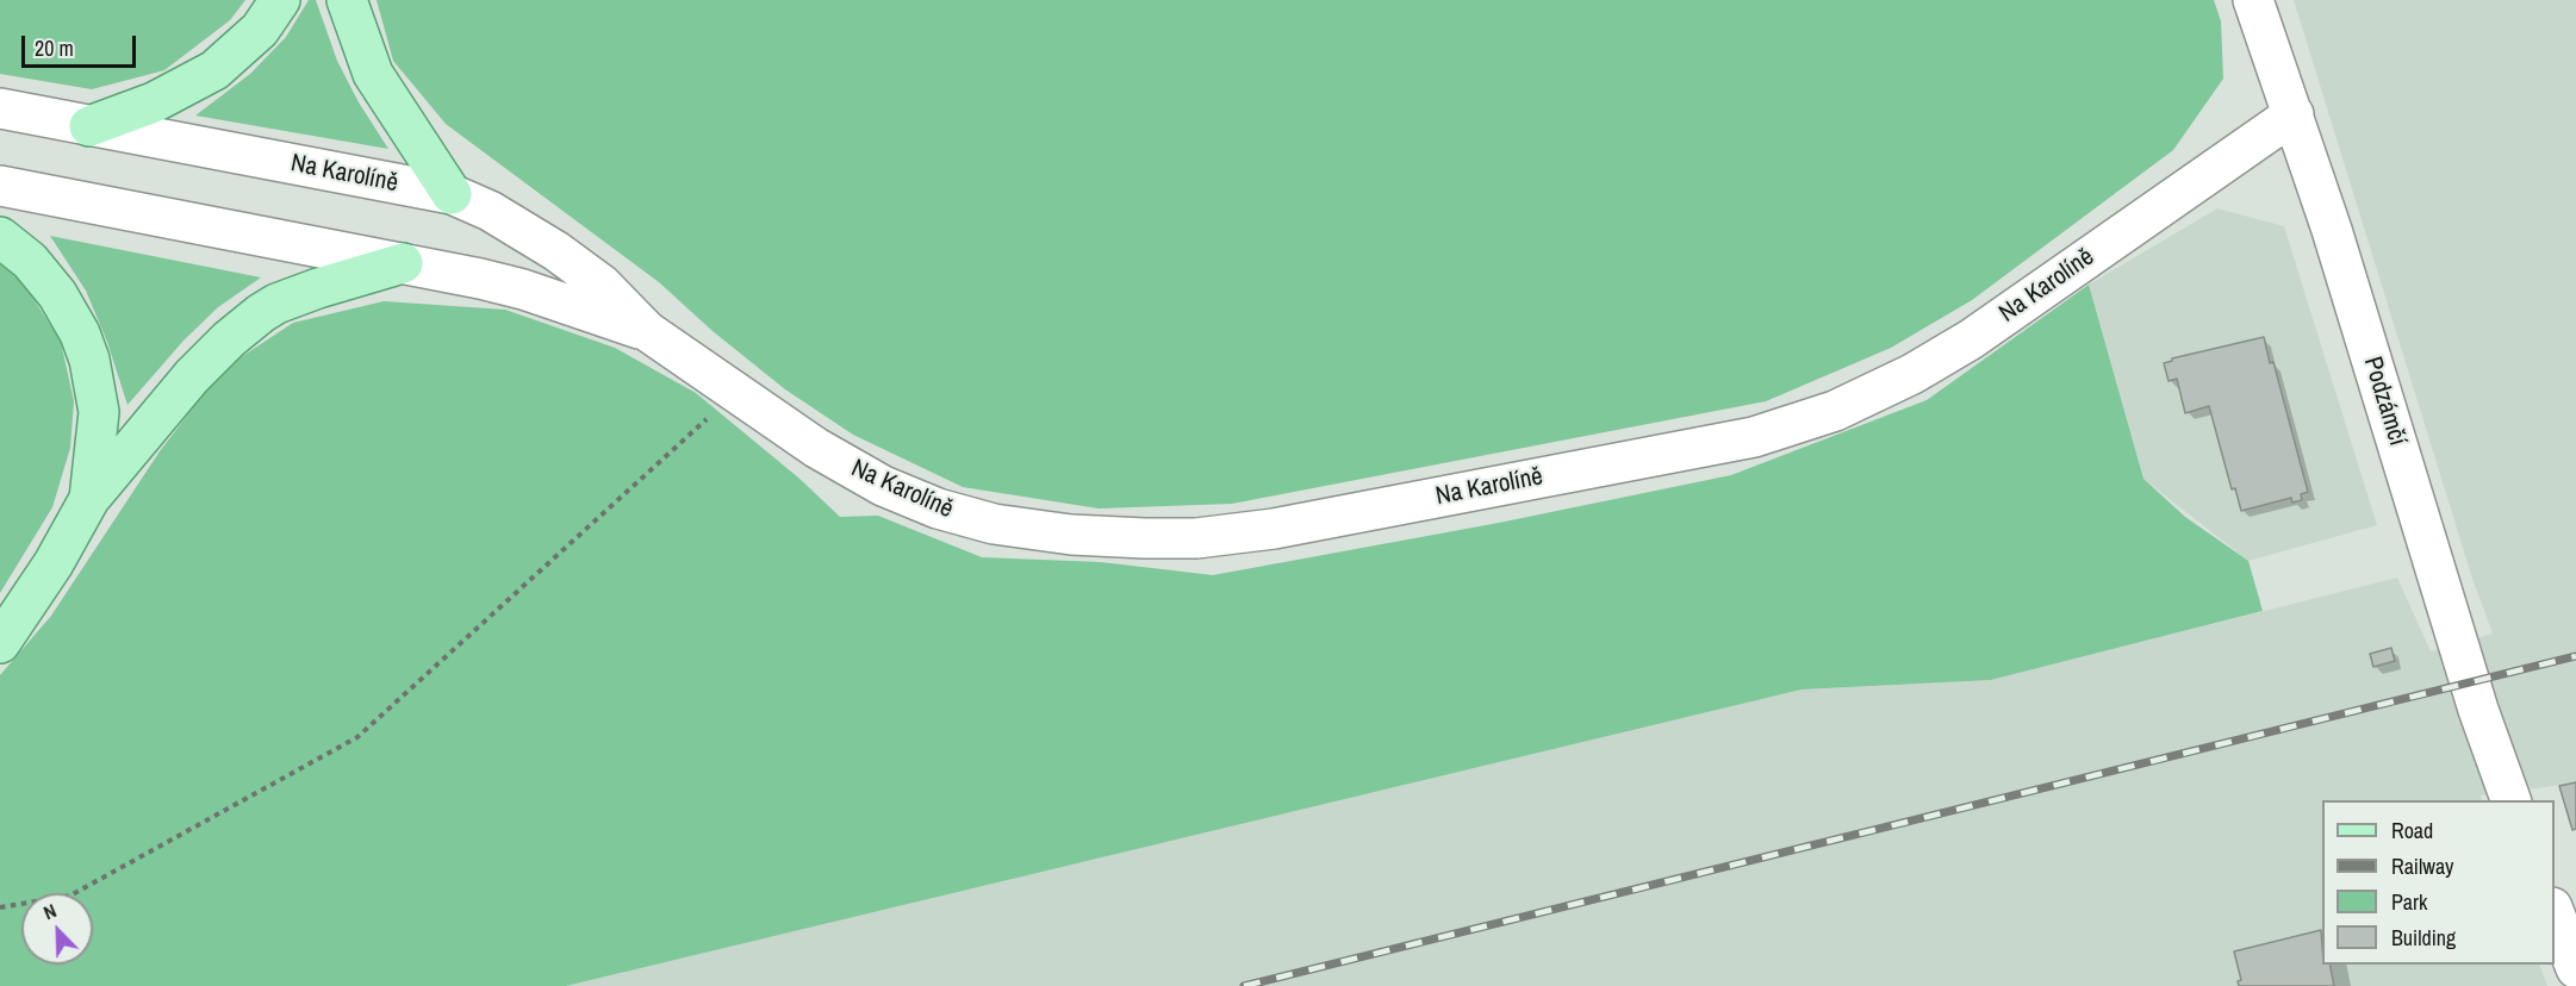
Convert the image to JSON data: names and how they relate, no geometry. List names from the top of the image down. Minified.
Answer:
{"streets":{"street":["Na Karolíně","Podzámčí"]},"crossings":[["Na Karolíně","Podzámčí"]],"legend":["Road","Railway","Park","Building"],"scale_bar":"20 m","north":"top left"}
